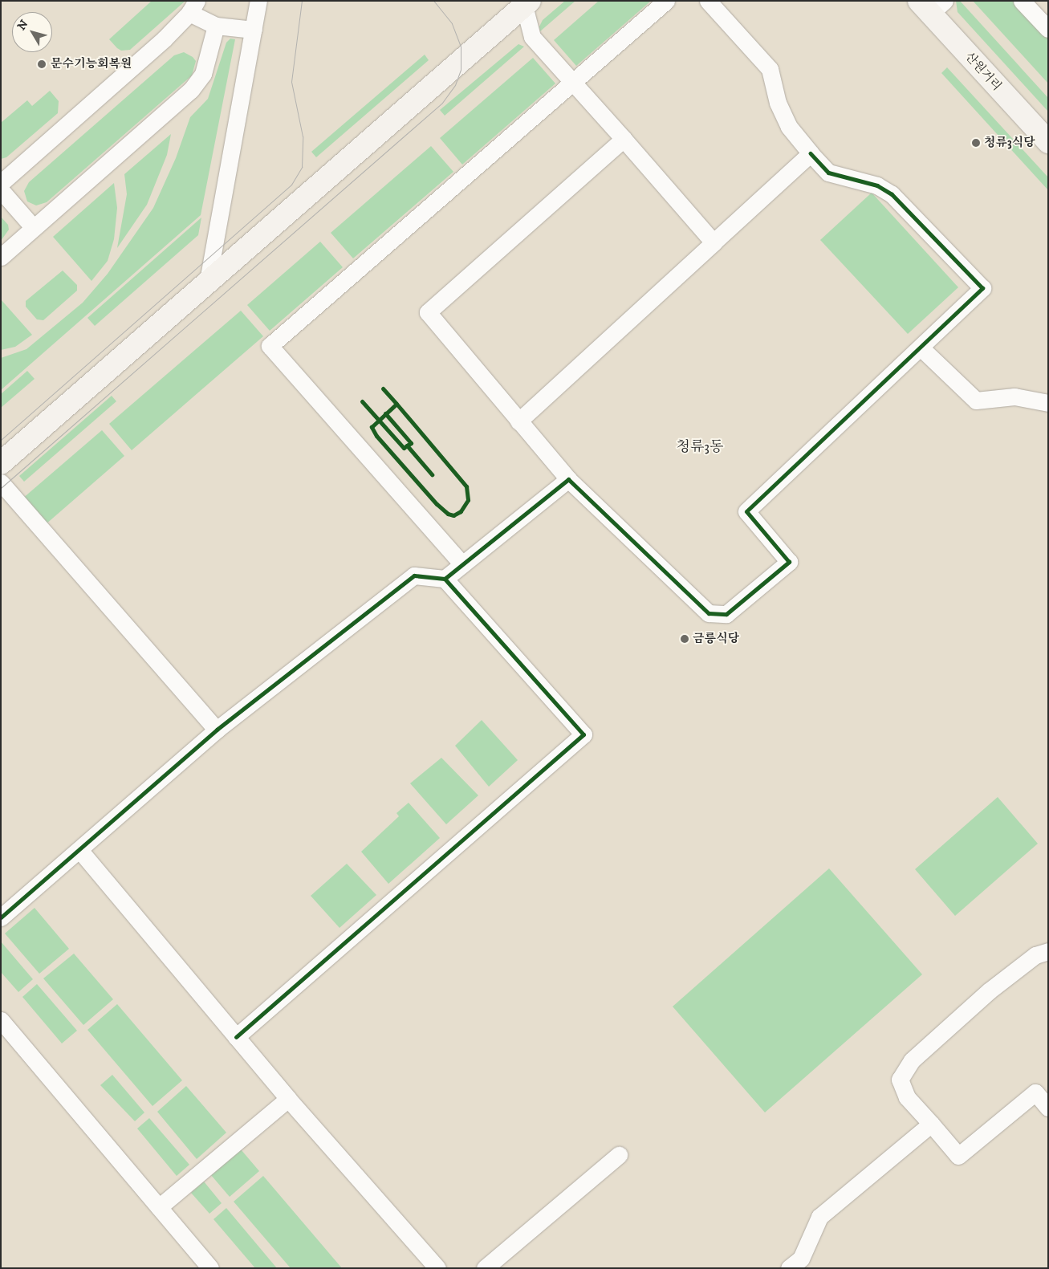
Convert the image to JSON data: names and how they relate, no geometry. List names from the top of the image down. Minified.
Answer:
{"streets":{"street":["산원거리"]},"districts":["청류3동"],"places":["문수기능회복원","청류3식당","금릉식당"],"north":"top left"}
